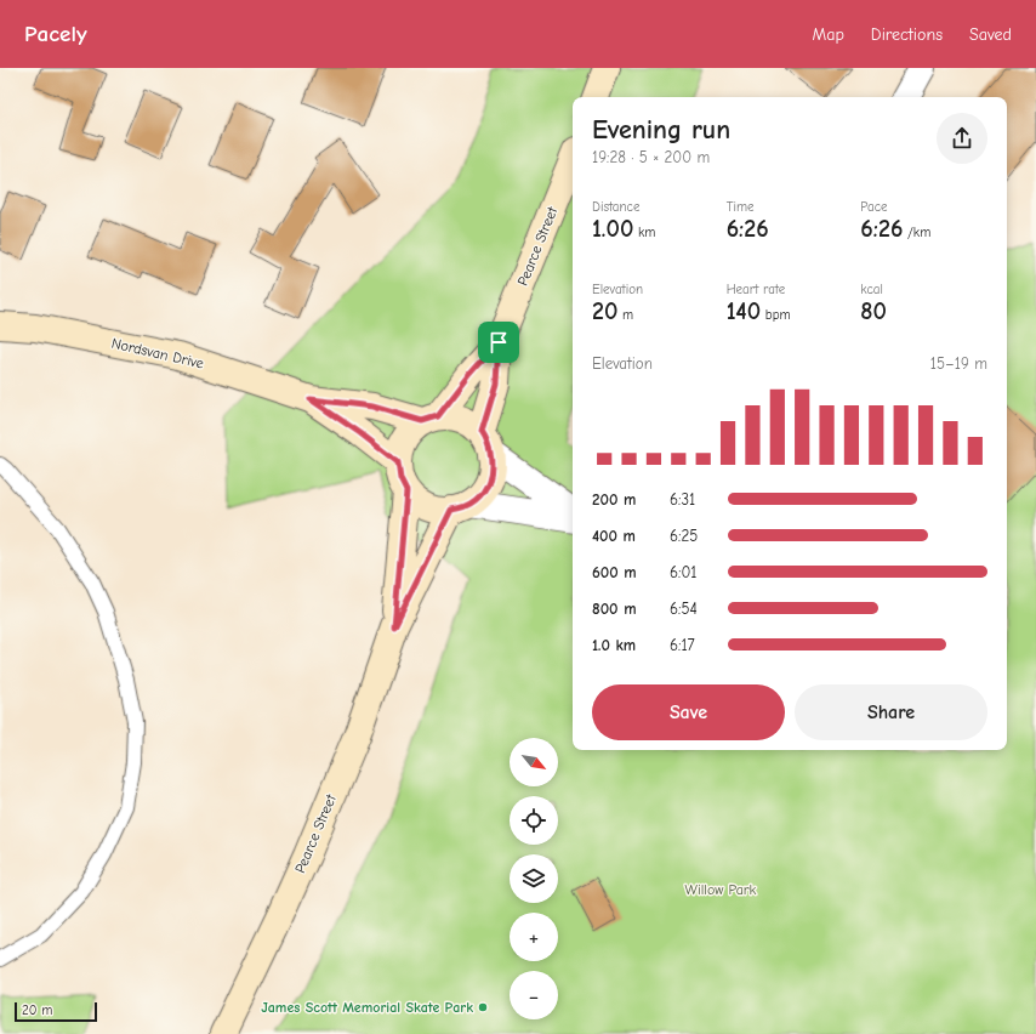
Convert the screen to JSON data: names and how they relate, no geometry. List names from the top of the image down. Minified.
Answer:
{"streets":{"main road":["Pearce Street","Nordsvan Drive"]},"crossings":[["Pearce Street","Nordsvan Drive"]],"parks":["Willow Park"],"places":["James Scott Memorial Skate Park"],"scale_bar":"20 m","north":"bottom right","page":{"header":"Pacely","nav":["Map","Directions","Saved"],"heading":["Evening run","19:28 · 5 × 200 m"],"stats":[["Distance","1.00 km"],["Time","6:26"],["Pace","6:26 /km"],["Elevation","20 m"],["Heart rate","140 bpm"],["kcal","80"]],"chart":["Elevation","15–19 m"],"list":[{"name":"200 m","note":"6:31"},{"name":"400 m","note":"6:25"},{"name":"600 m","note":"6:01"},{"name":"800 m","note":"6:54"},{"name":"1.0 km","note":"6:17"}],"buttons":["Save","Share"],"map_buttons":["+","−"],"scale":"20 m"}}
